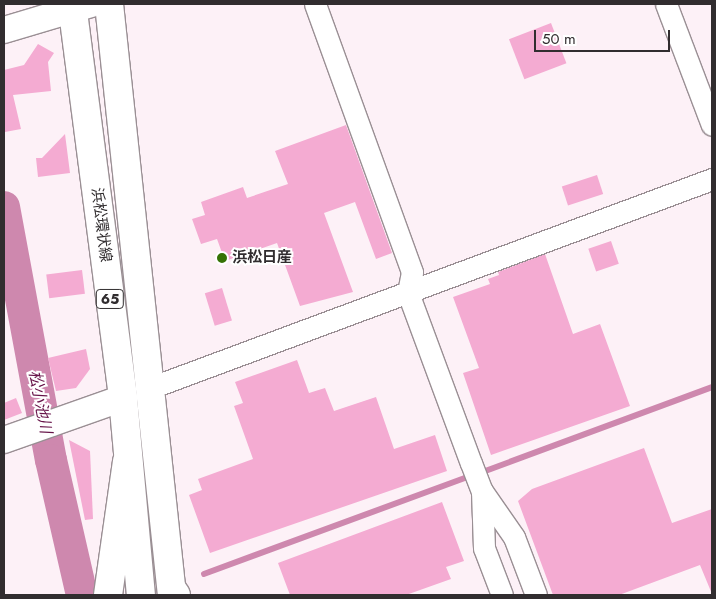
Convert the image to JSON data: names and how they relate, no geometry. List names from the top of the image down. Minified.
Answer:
{"streets":{"main road":["浜松環状線","65"]},"water":["松小池川"],"places":["浜松日産"],"scale_bar":"50 m"}
